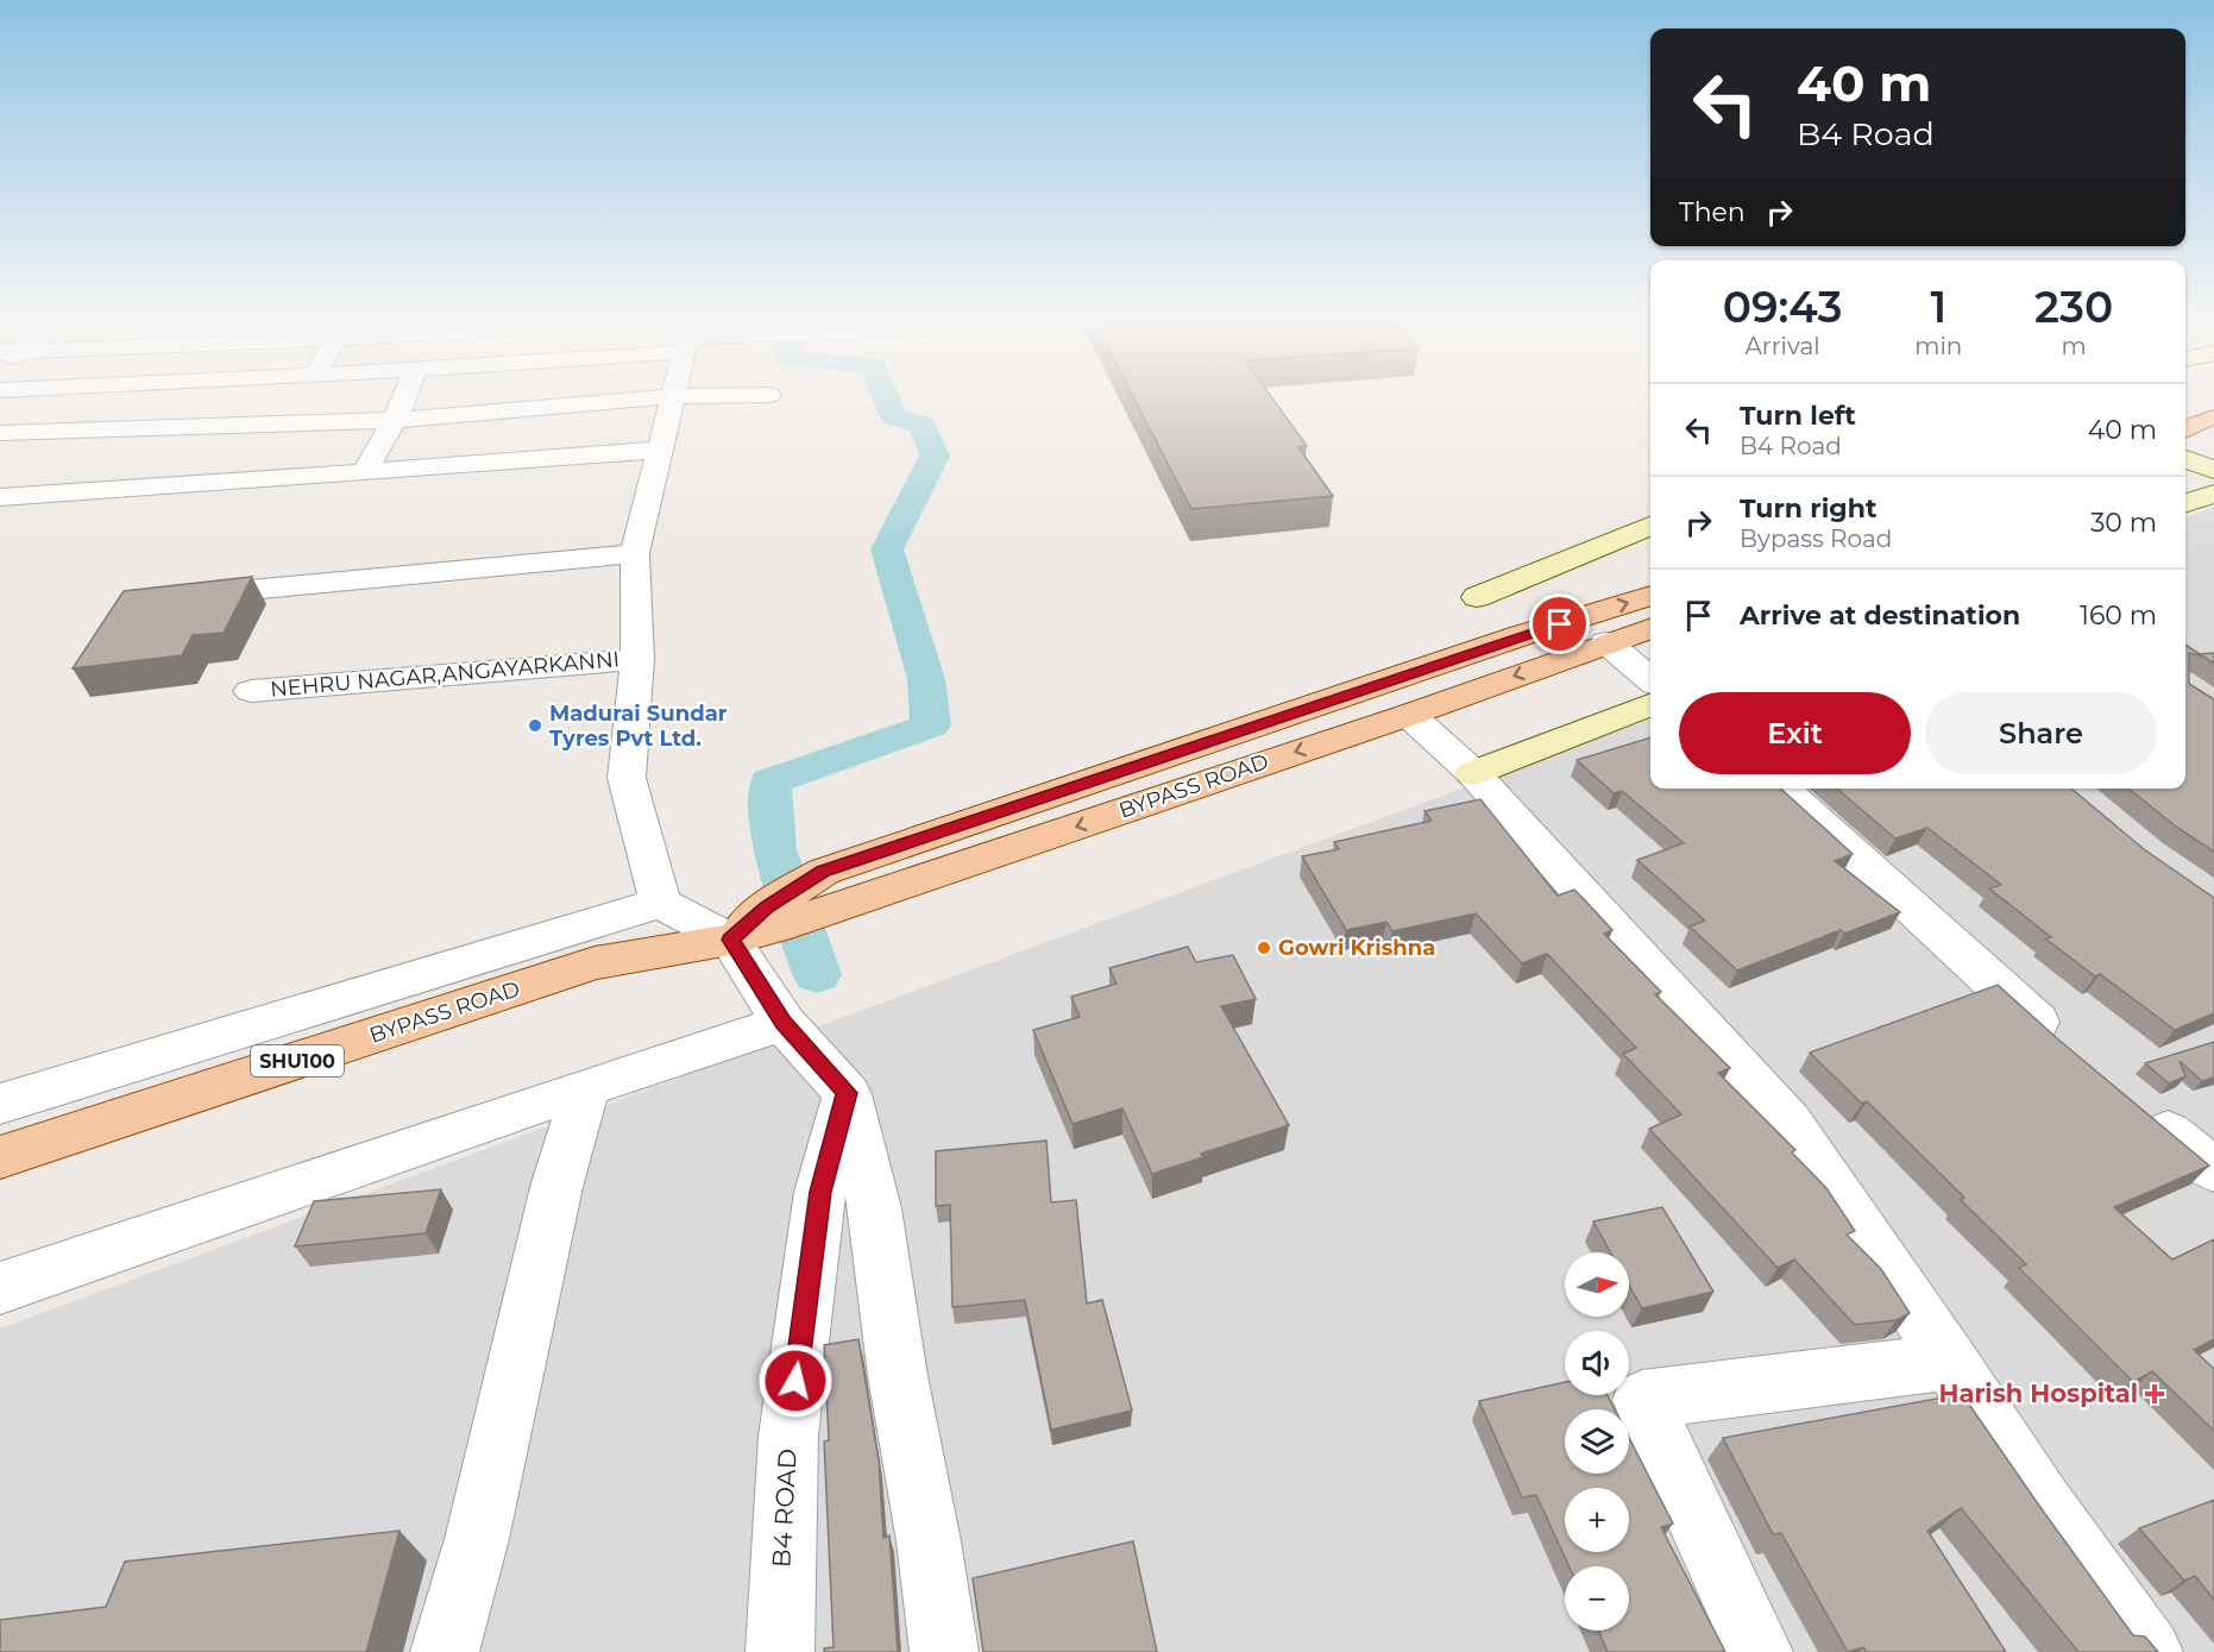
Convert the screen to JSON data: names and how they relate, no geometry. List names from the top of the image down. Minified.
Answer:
{"streets":{"main road":["BYPASS ROAD","SHU100"],"street":["NEHRU NAGAR,ANGAYARKANNI","B4 ROAD"]},"places":{"other":["Madurai Sundar Tyres Pvt Ltd.","Gowri Krishna"],"health":["Harish Hospital"]},"north":"right","page":{"turn":["40 m","B4 Road"],"then":"Then","eta":["09:43","Arrival","1","min","230","m"],"list":[{"name":"Turn left","note":"B4 Road","value":"40 m"},{"name":"Turn right","note":"Bypass Road","value":"30 m"},{"name":"Arrive at destination","value":"160 m"}],"buttons":["Exit","Share"],"map_buttons":["+","−"]}}
